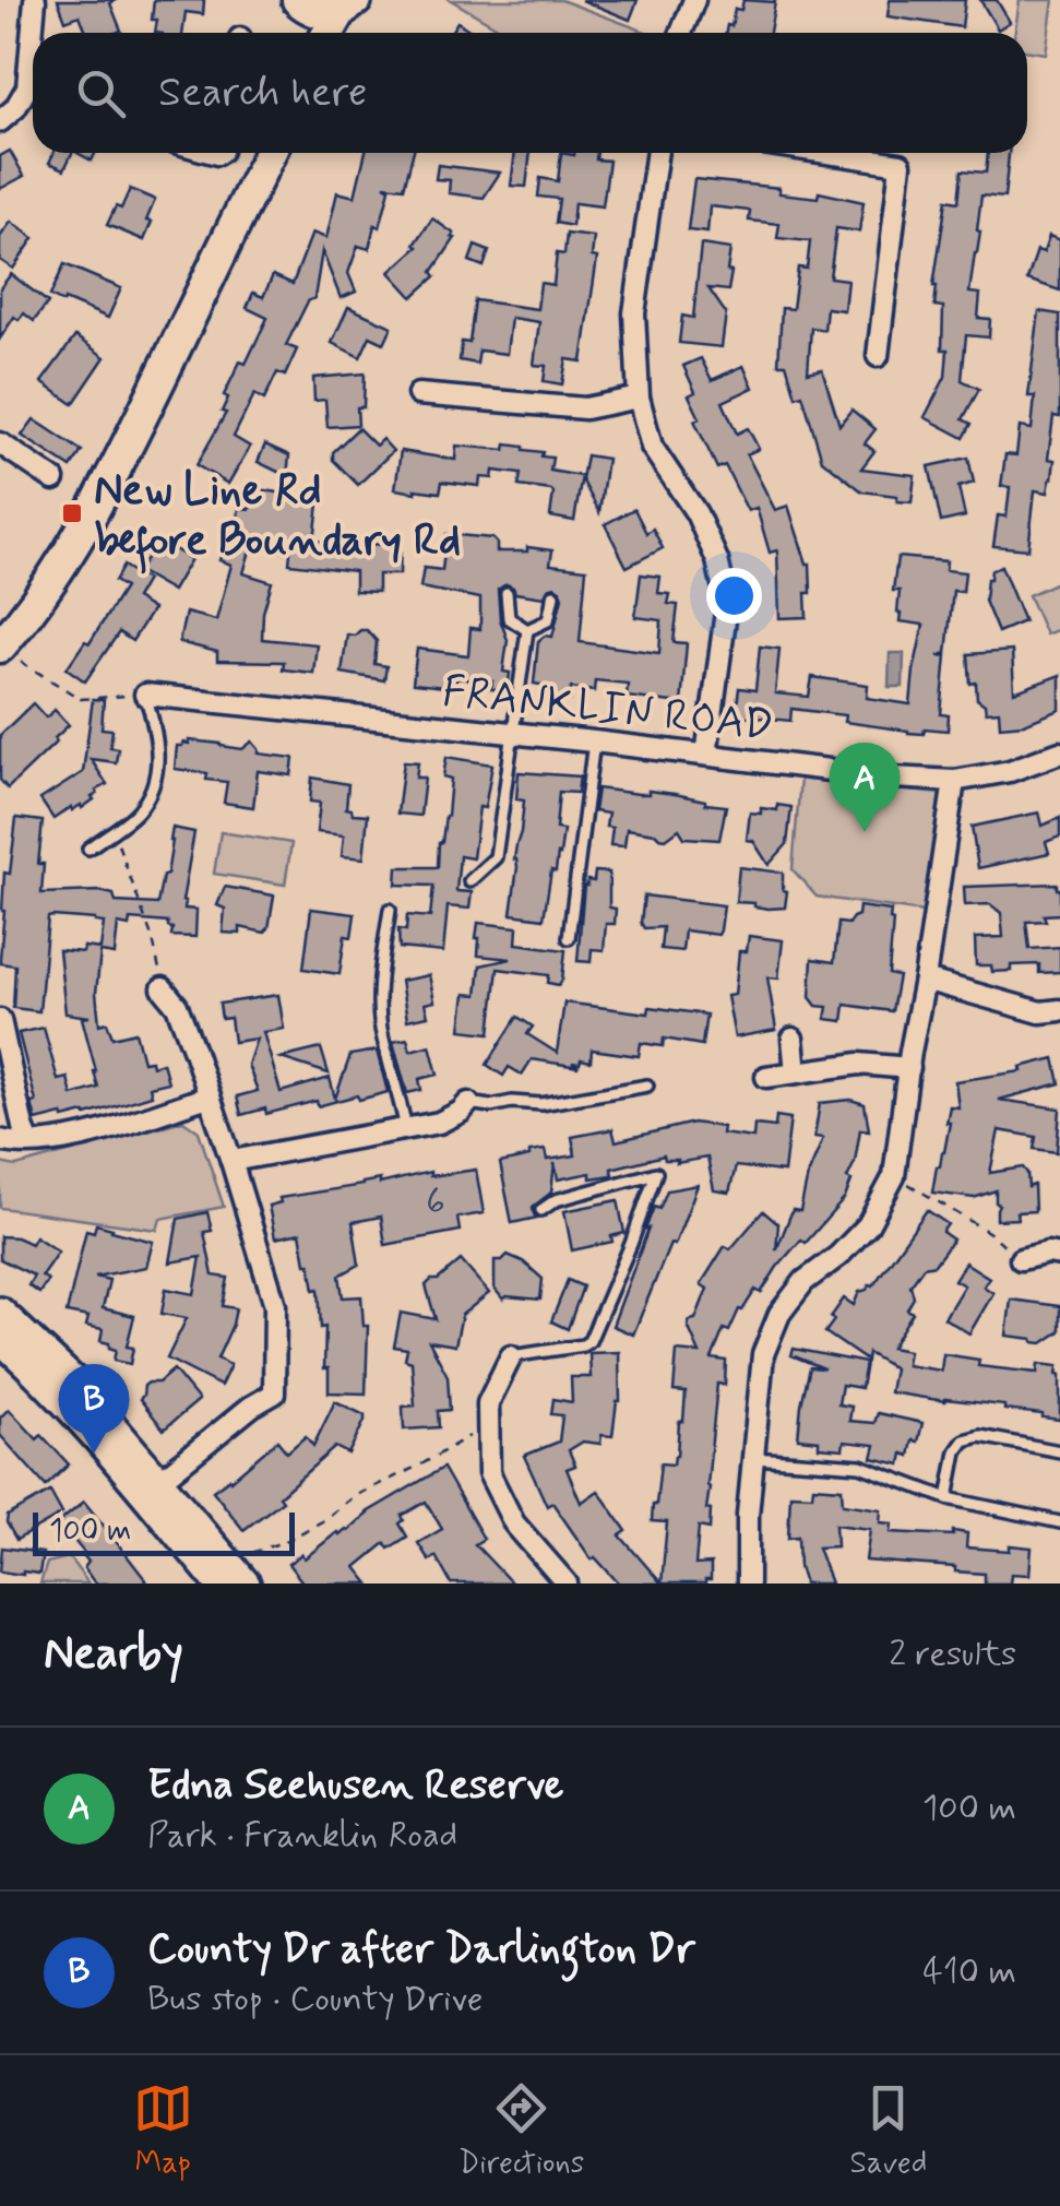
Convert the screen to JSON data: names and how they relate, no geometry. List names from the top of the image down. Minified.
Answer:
{"streets":{"street":["FRANKLIN ROAD"]},"places":{"transit":["New Line Rd before Boundary Rd"]},"house_numbers":["6"],"scale_bar":"100 m","page":{"search":"Search here","pins":["A","B"],"scale":"100 m","heading":["Nearby","2 results"],"list":[{"mark":"A","name":"Edna Seehusen Reserve","note":"Park · Franklin Road","value":"100 m"},{"mark":"B","name":"County Dr after Darlington Dr","note":"Bus stop · County Drive","value":"410 m"}],"nav":["Map","Directions","Saved"]}}
